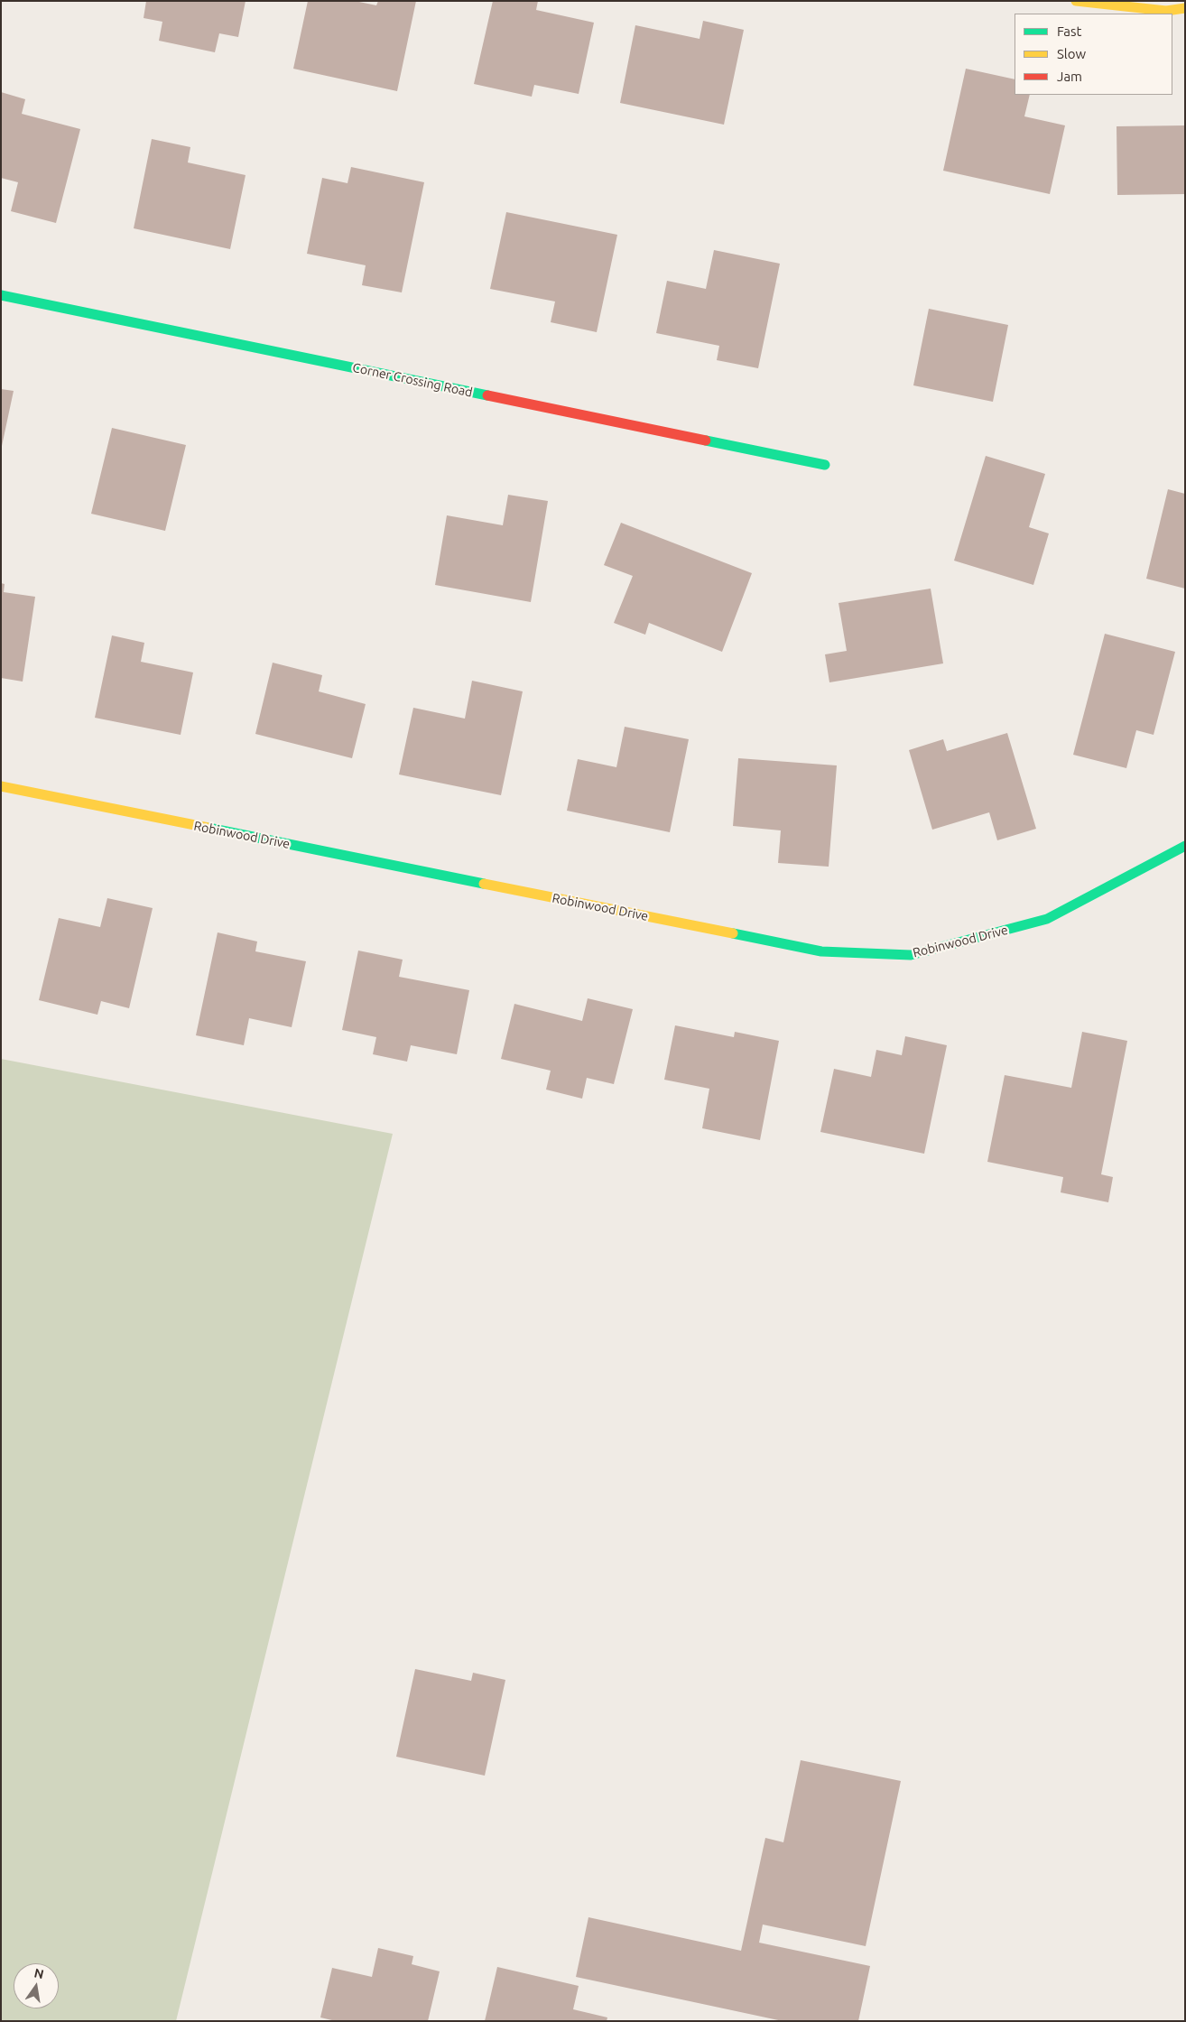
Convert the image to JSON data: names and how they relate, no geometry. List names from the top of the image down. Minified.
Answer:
{"streets":{"street":["Corner Crossing Road","Robinwood Drive"]},"legend":["Fast","Slow","Jam"],"north":"top"}
